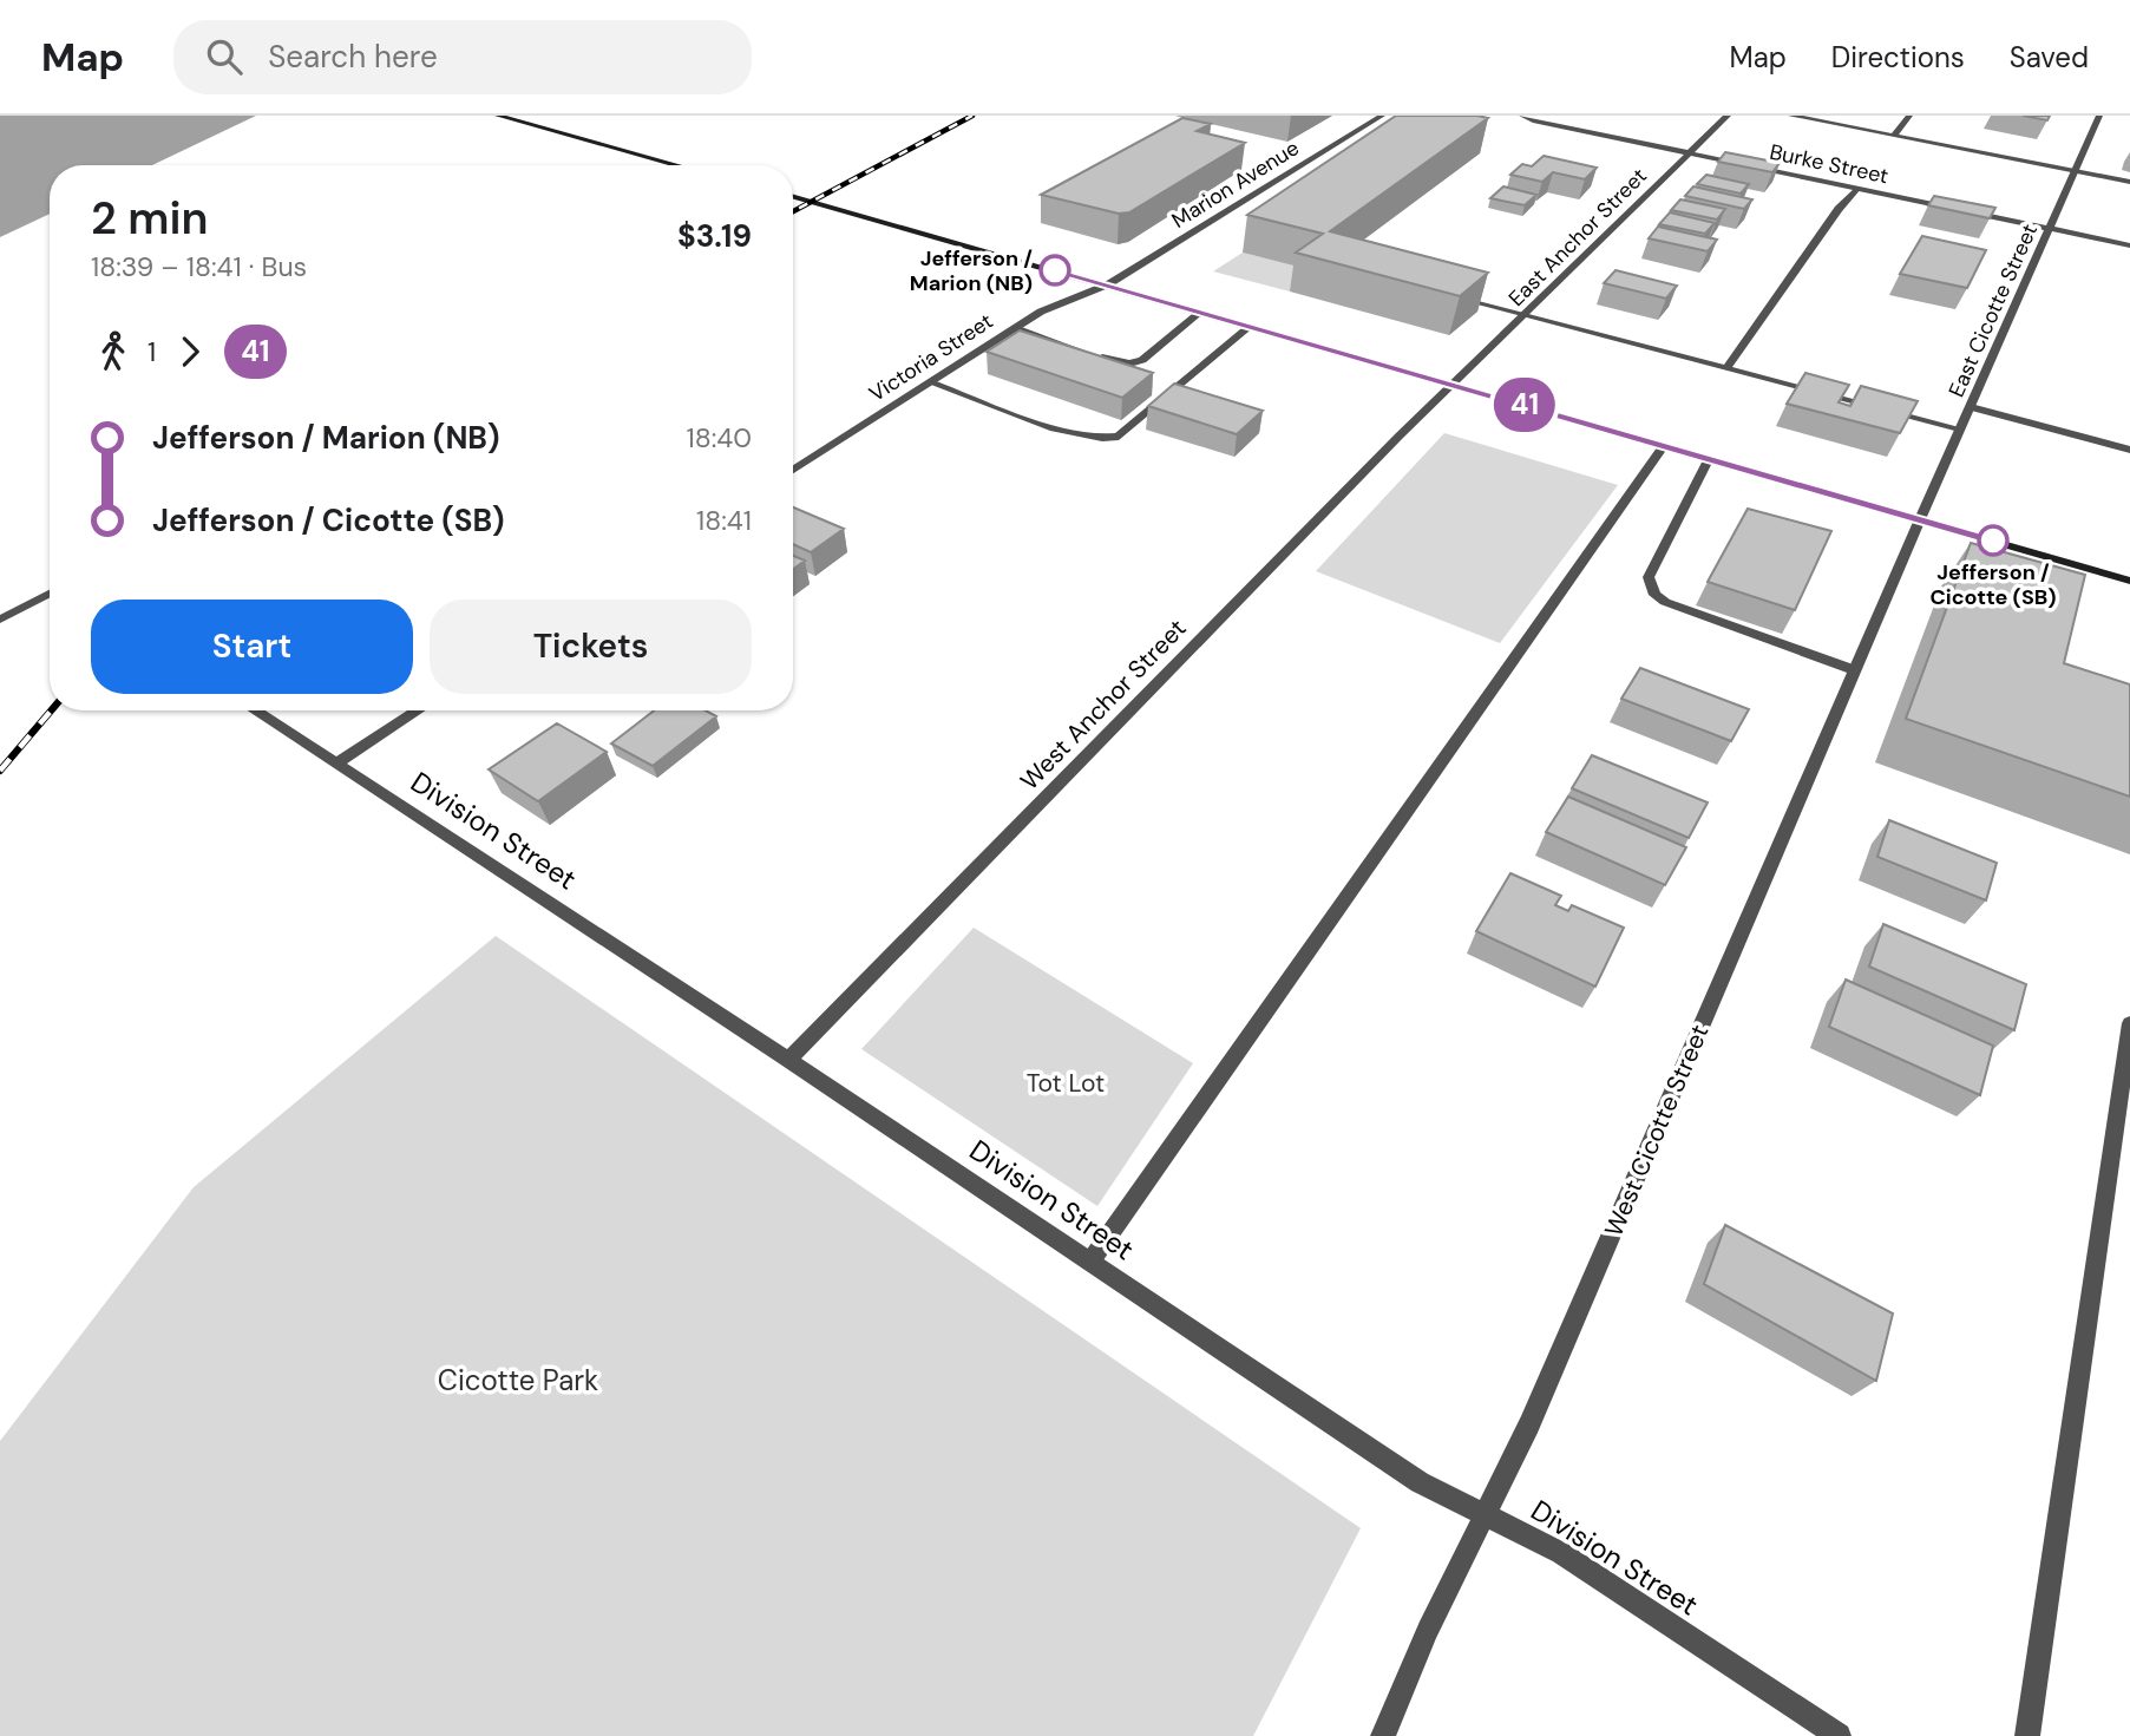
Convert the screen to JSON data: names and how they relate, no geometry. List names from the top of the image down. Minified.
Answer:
{"streets":{"street":["Burke Street","Marion Avenue","East Anchor Street","East Cicotte Street","Victoria Street","West Anchor Street","Division Street","West Cicotte Street"]},"crossings":[["Burke Street","East Anchor Street"],["Burke Street","East Cicotte Street"],["Marion Avenue","Victoria Street"],["East Anchor Street","West Anchor Street"],["East Cicotte Street","West Cicotte Street"],["West Anchor Street","Division Street"],["Division Street","West Cicotte Street"]],"parks":["Tot Lot","Cicotte Park"],"places":["Jefferson / Marion (NB)","Jefferson / Cicotte (SB)"],"lines":["bus line 41"],"page":{"header":"Map","search":"Search here","nav":["Map","Directions","Saved"],"on_map":"41","heading":["2 min","18:39 – 18:41 · Bus","$3.19"],"legs":["1","41"],"list":[{"name":"Jefferson / Marion (NB)","value":"18:40"},{"name":"Jefferson / Cicotte (SB)","value":"18:41"}],"buttons":["Start","Tickets"]}}
